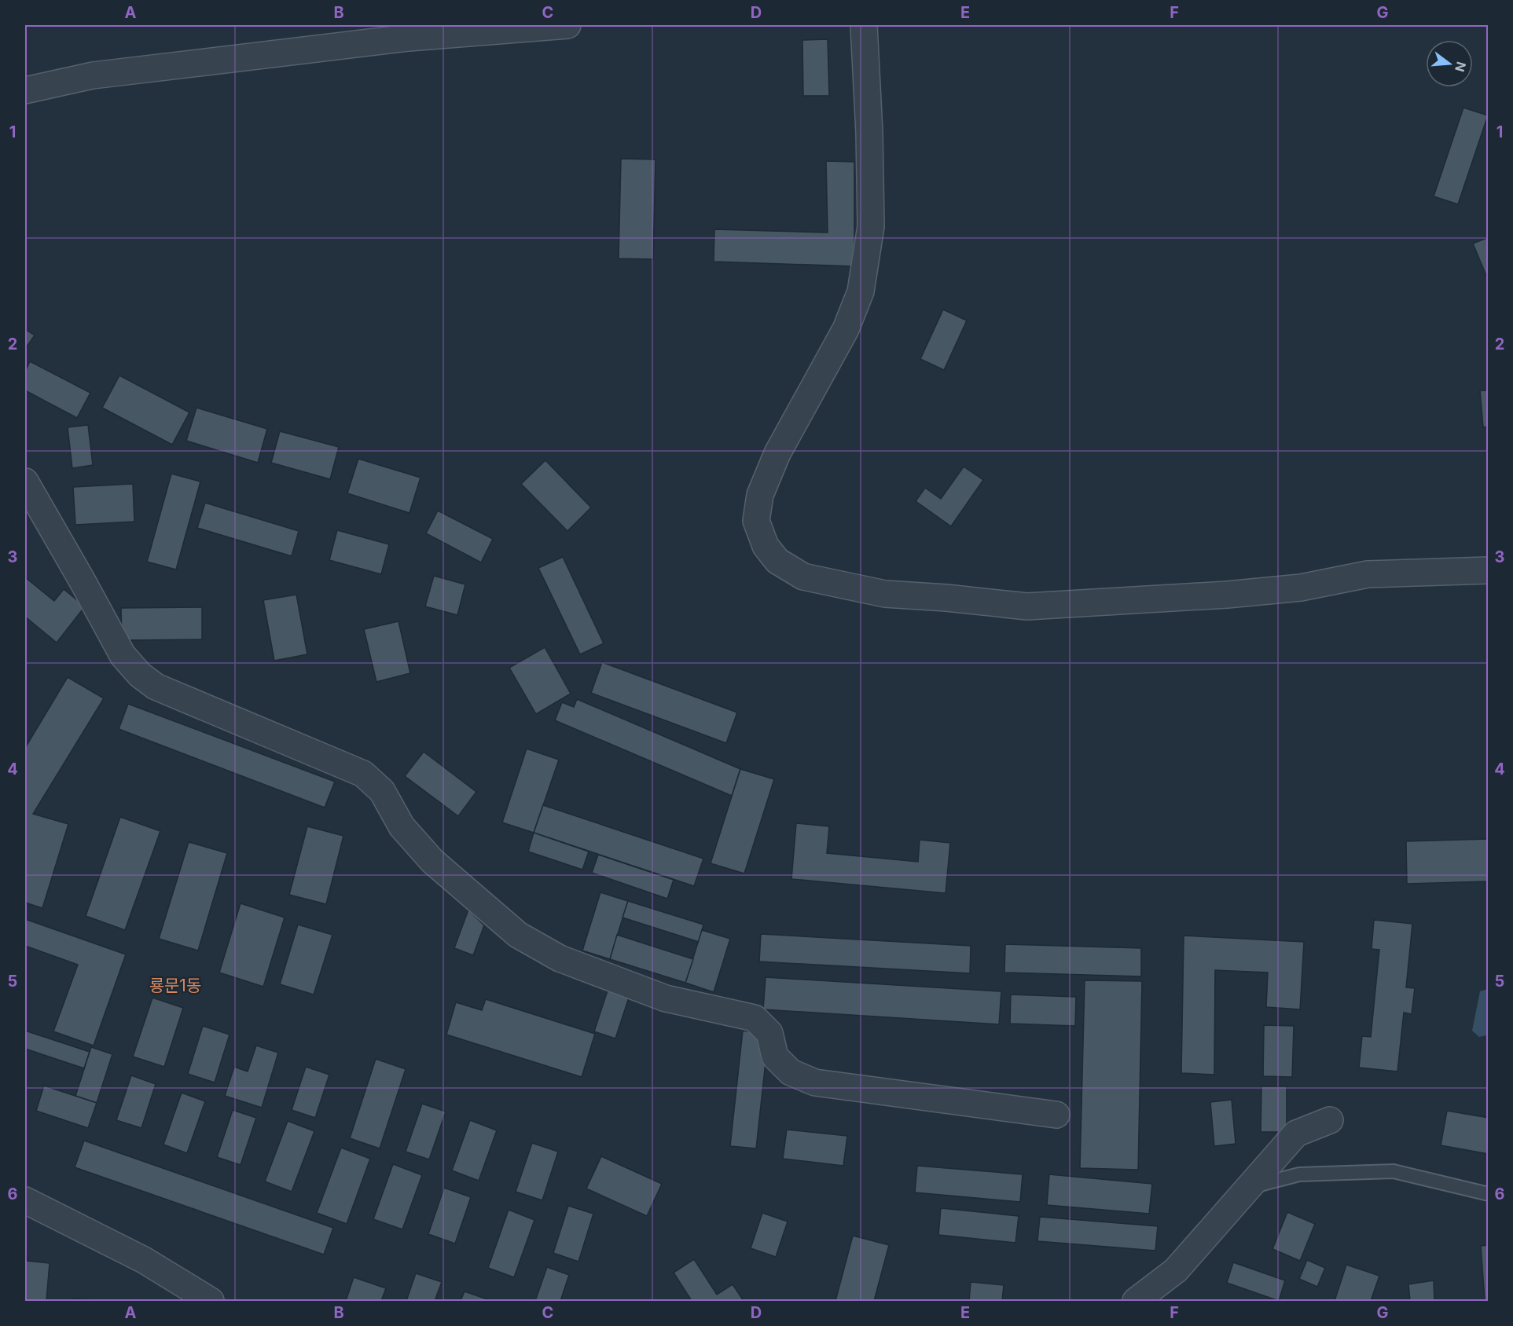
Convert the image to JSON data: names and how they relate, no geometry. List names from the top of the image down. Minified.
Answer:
{"districts":["룡문1동"],"north":"right","grid":{"columns":["A","B","C","D","E","F","G"],"rows":["1","2","3","4","5","6"]}}
